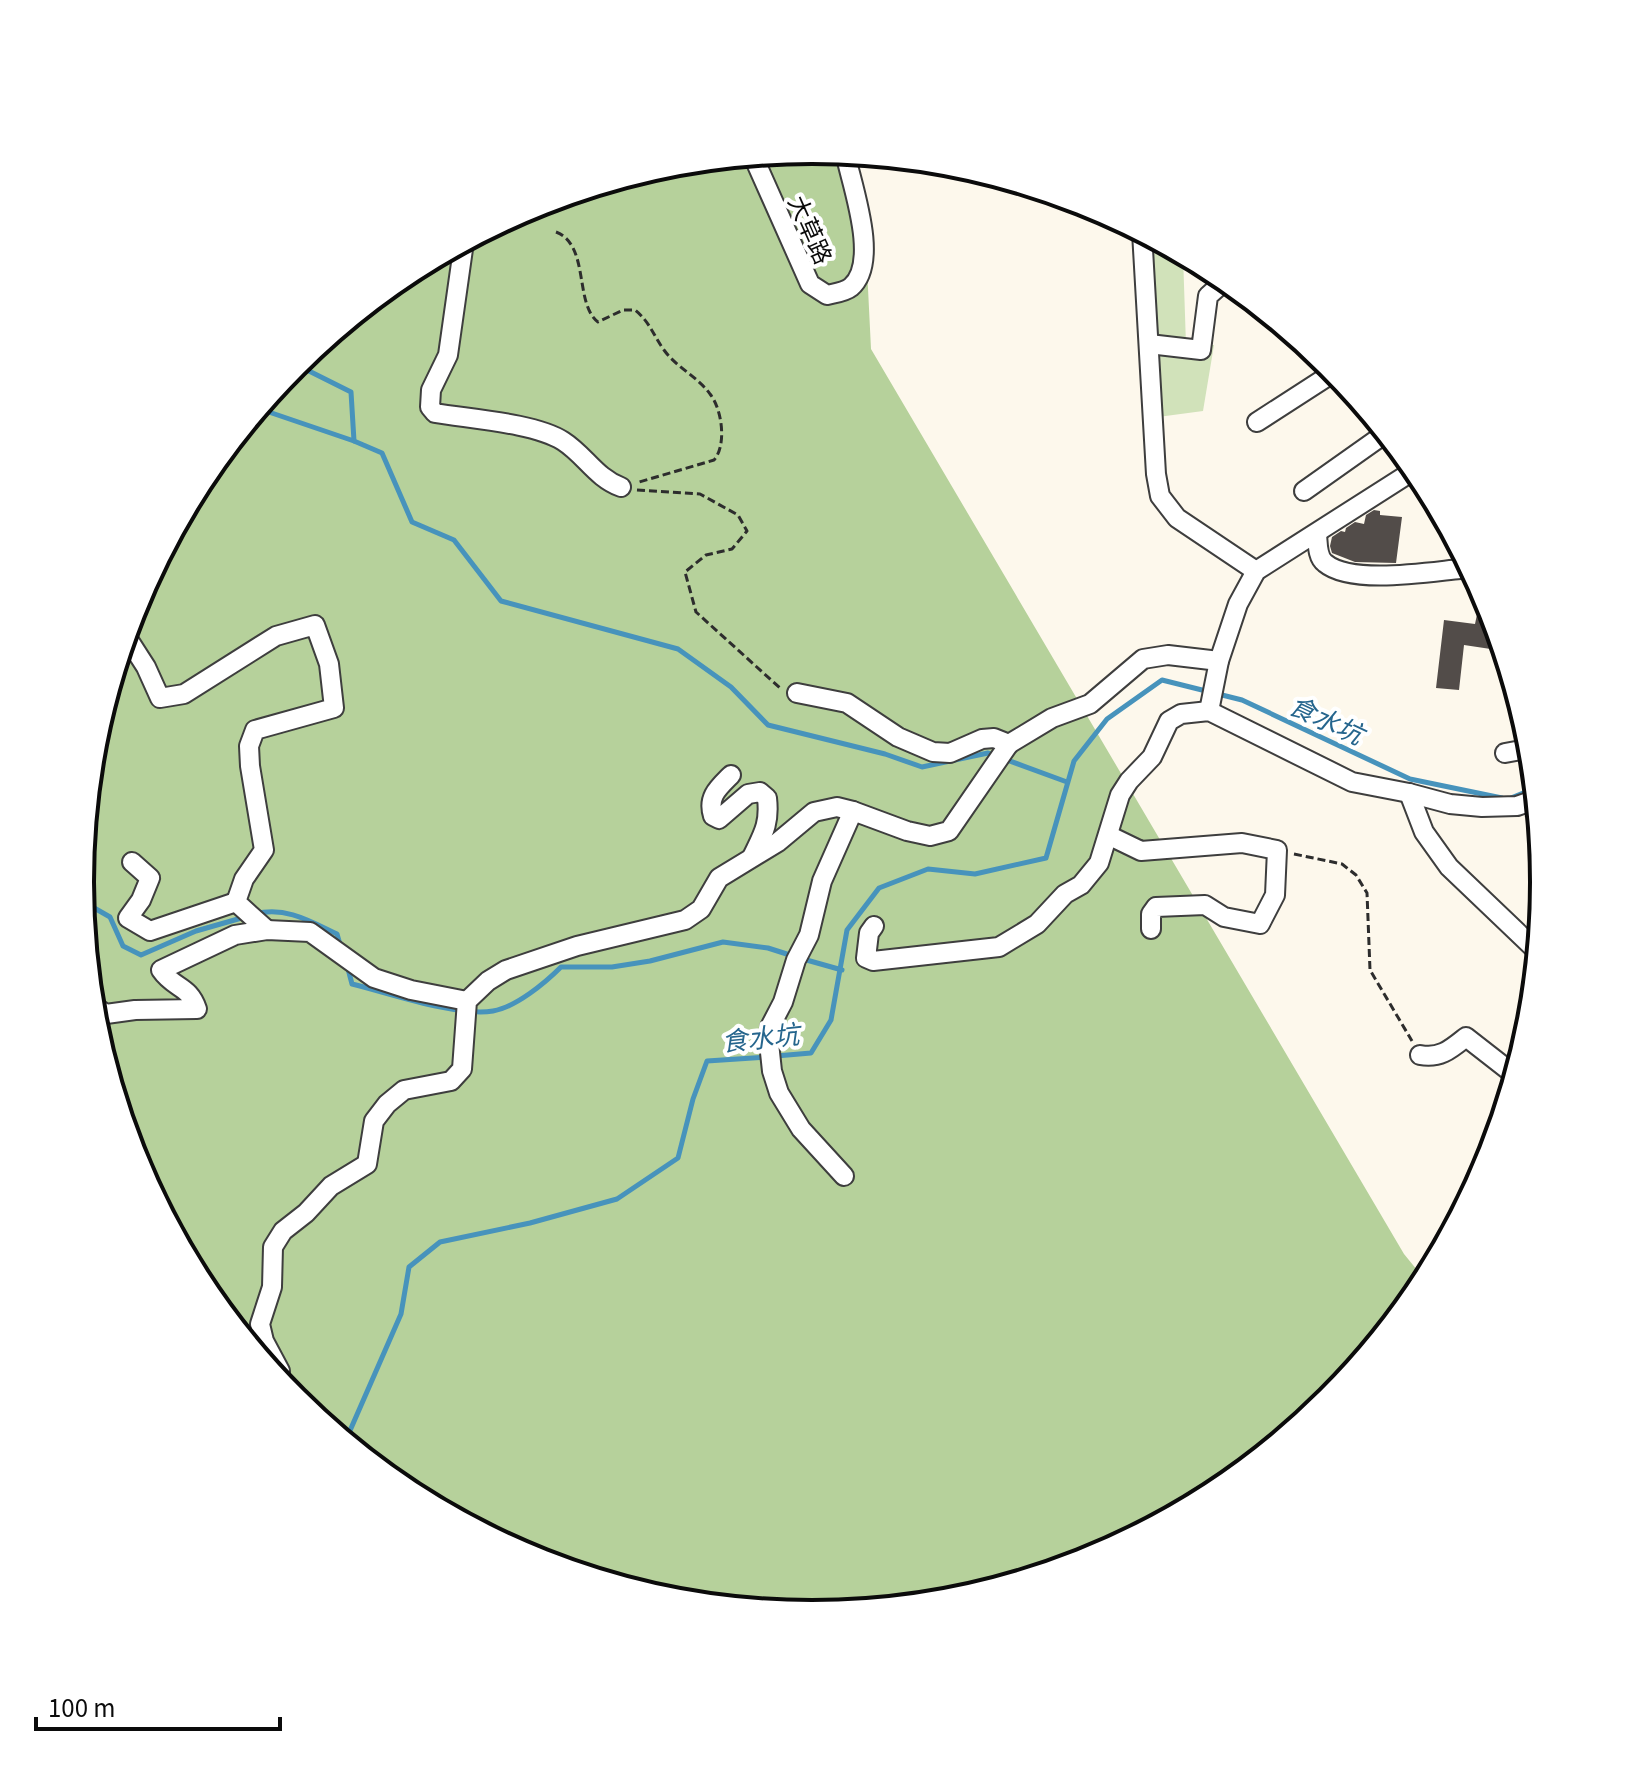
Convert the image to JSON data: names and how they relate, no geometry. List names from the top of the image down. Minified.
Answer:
{"streets":{"street":["大草路"]},"water":["食水坑"],"scale_bar":"100 m"}
